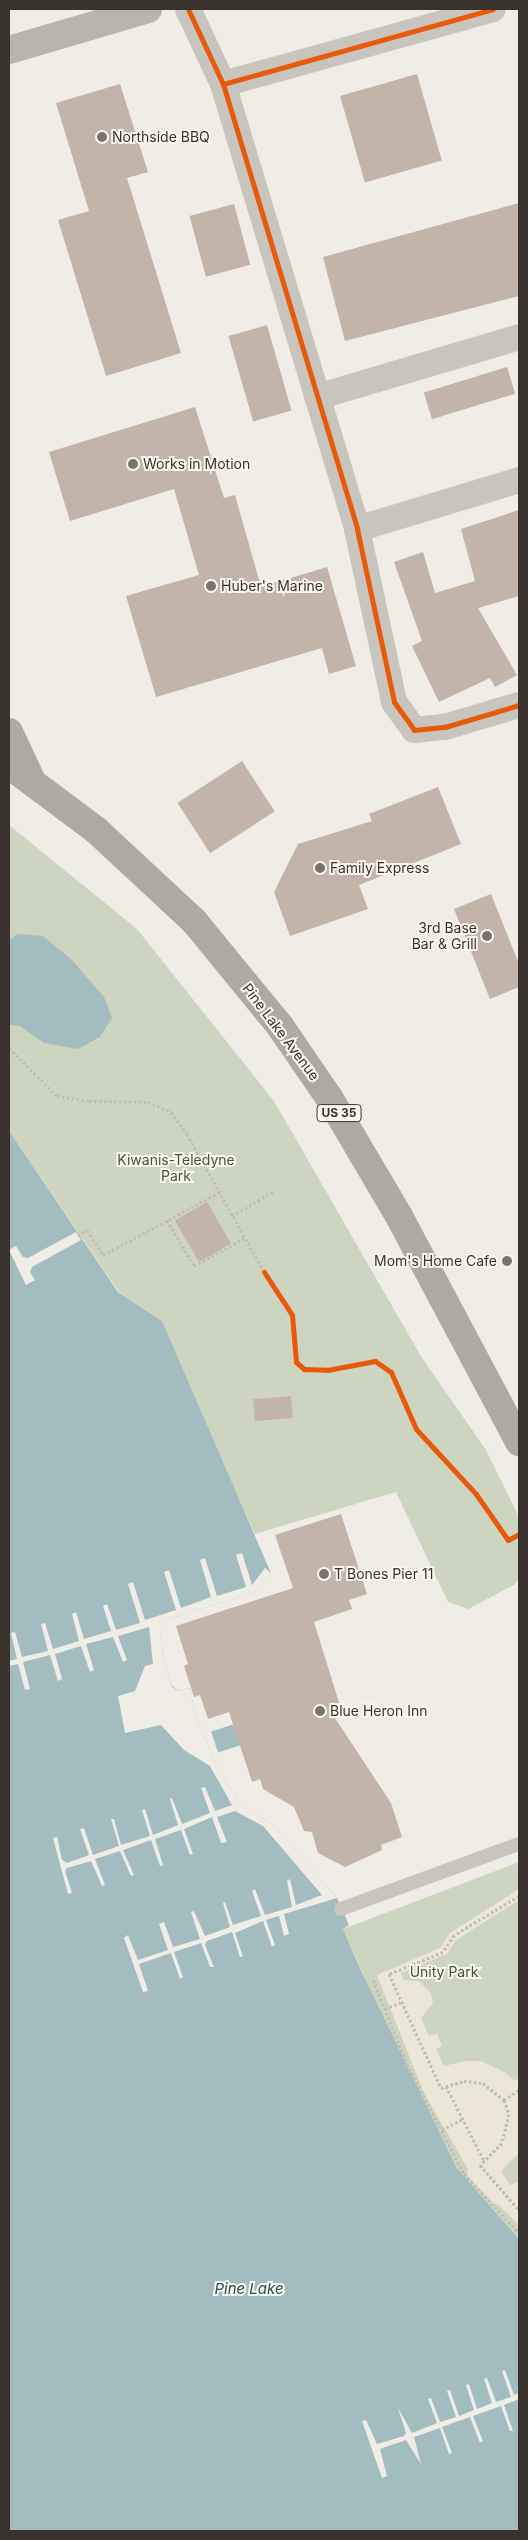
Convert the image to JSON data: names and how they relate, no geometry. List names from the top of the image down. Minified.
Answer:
{"streets":{"main road":["Pine Lake Avenue","US 35"]},"water":["Pine Lake"],"parks":["Kiwanis-Teledyne Park","Unity Park"],"places":["Northside BBQ","Works in Motion","Huber's Marine","Family Express","3rd Base Bar & Grill","Mom's Home Cafe","T Bones Pier 11","Blue Heron Inn"]}
